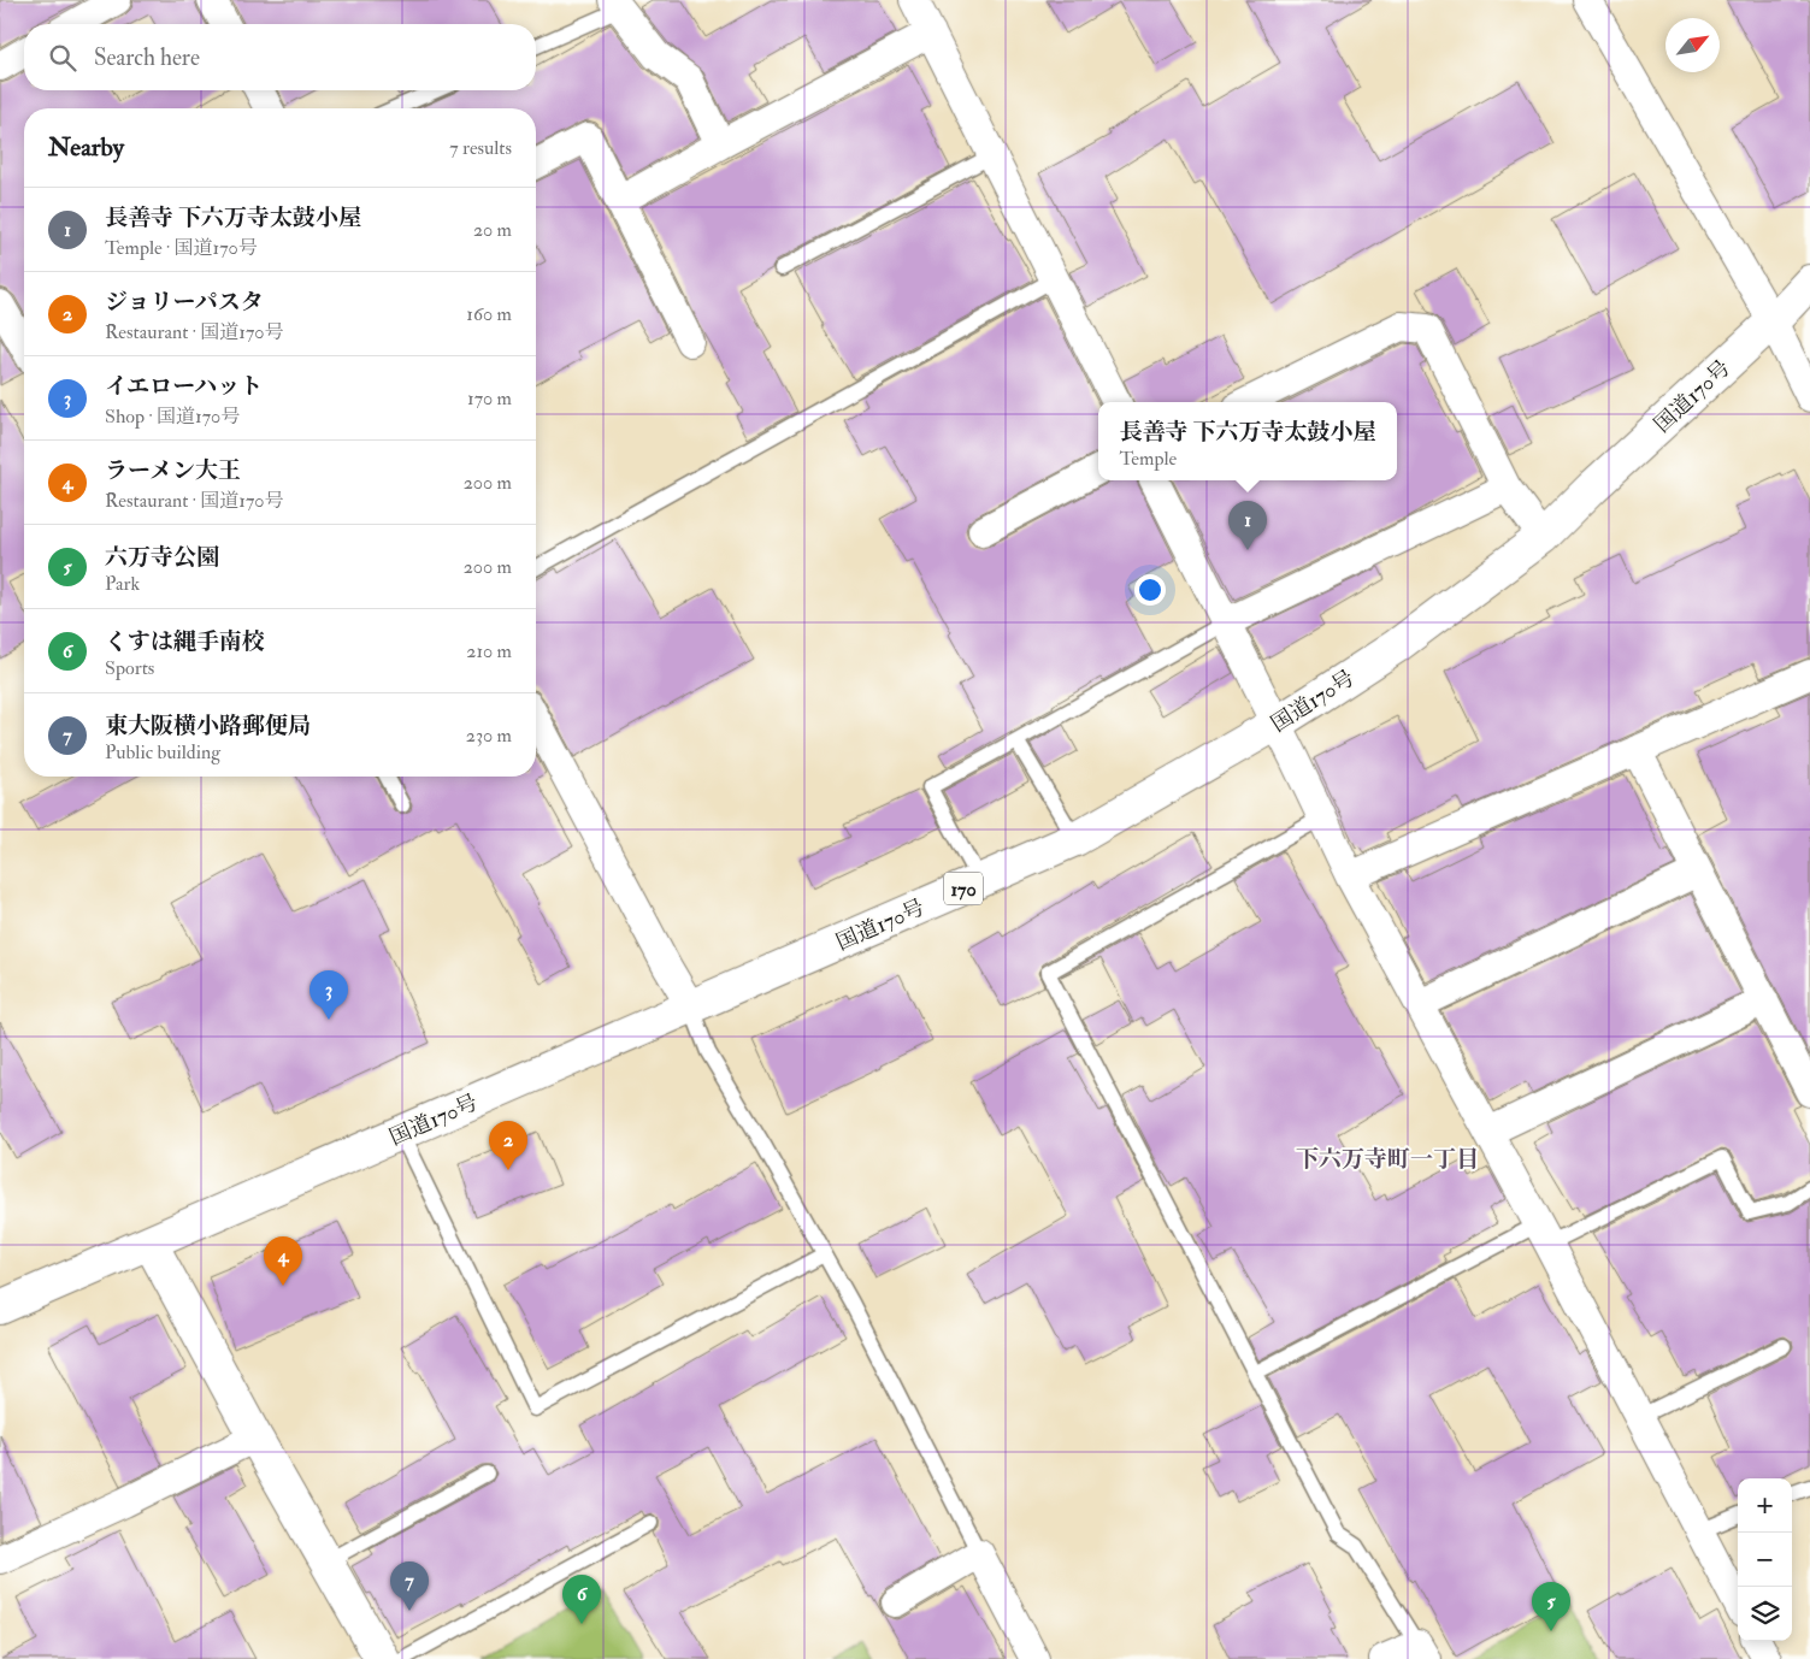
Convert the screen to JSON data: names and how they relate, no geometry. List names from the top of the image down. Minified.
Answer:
{"streets":{"main road":["国道170号","170"]},"districts":["下六万寺町一丁目"],"north":"top right","page":{"search":"Search here","heading":["Nearby","7 results"],"list":[{"mark":"1","name":"長善寺 下六万寺太鼓小屋","note":"Temple · 国道170号","value":"20 m"},{"mark":"2","name":"ジョリーパスタ","note":"Restaurant · 国道170号","value":"160 m"},{"mark":"3","name":"イエローハット","note":"Shop · 国道170号","value":"170 m"},{"mark":"4","name":"ラーメン大王","note":"Restaurant · 国道170号","value":"200 m"},{"mark":"5","name":"六万寺公園","note":"Park","value":"200 m"},{"mark":"6","name":"くすは縄手南校","note":"Sports","value":"210 m"},{"mark":"7","name":"東大阪横小路郵便局","note":"Public building","value":"230 m"}],"popup":["長善寺 下六万寺太鼓小屋","Temple"],"pins":["1","3","2","4","7","6","5"],"map_buttons":["+","−"]}}
